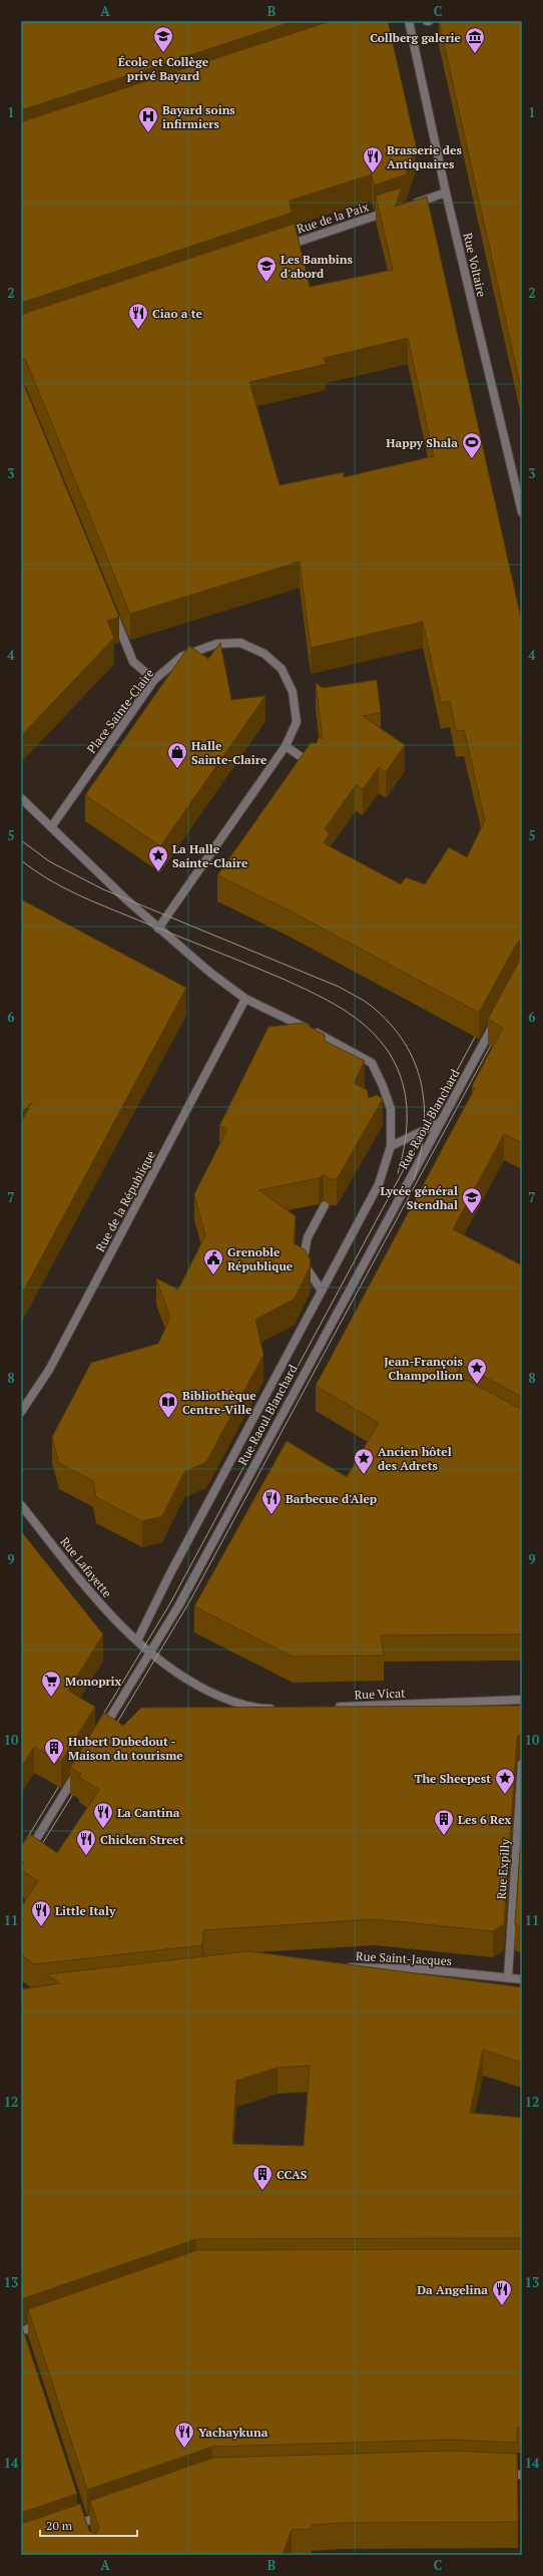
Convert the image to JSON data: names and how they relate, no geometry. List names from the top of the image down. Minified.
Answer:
{"streets":{"street":["Rue de la Paix","Rue Voltaire","Place Sainte-Claire","Rue Raoul Blanchard","Rue de la République","Rue Lafayette","Rue Vicat","Rue Expilly","Rue Saint-Jacques"]},"crossings":[["Rue Raoul Blanchard","Rue de la République"],["Rue Raoul Blanchard","Rue Lafayette"],["Rue Expilly","Rue Saint-Jacques"]],"places":{"school or university":["École et Collège privé Bayard","Les Bambins d'abord","Lycée général Stendhal"],"museum":["Collberg galerie"],"hospital":["Bayard soins infirmiers"],"restaurant":["Brasserie des Antiquaires","Ciao a te","Barbecue d'Alep","La Cantina","Chicken Street","Little Italy","Da Angelina","Yachaykuna"],"sports":["Happy Shala"],"shop":["Halle Sainte-Claire"],"place":["La Halle Sainte-Claire","Jean-François Champollion","Ancien hôtel des Adrets","The Sheepest"],"public building":["Grenoble République"],"library":["Bibliothèque Centre-Ville"],"supermarket":["Monoprix"],"building":["Hubert Dubedout - Maison du tourisme","Les 6 Rex","CCAS"]},"scale_bar":"20 m","grid":{"columns":["A","B","C"],"rows":["1","2","3","4","5","6","7","8","9","10","11","12","13","14"]}}
